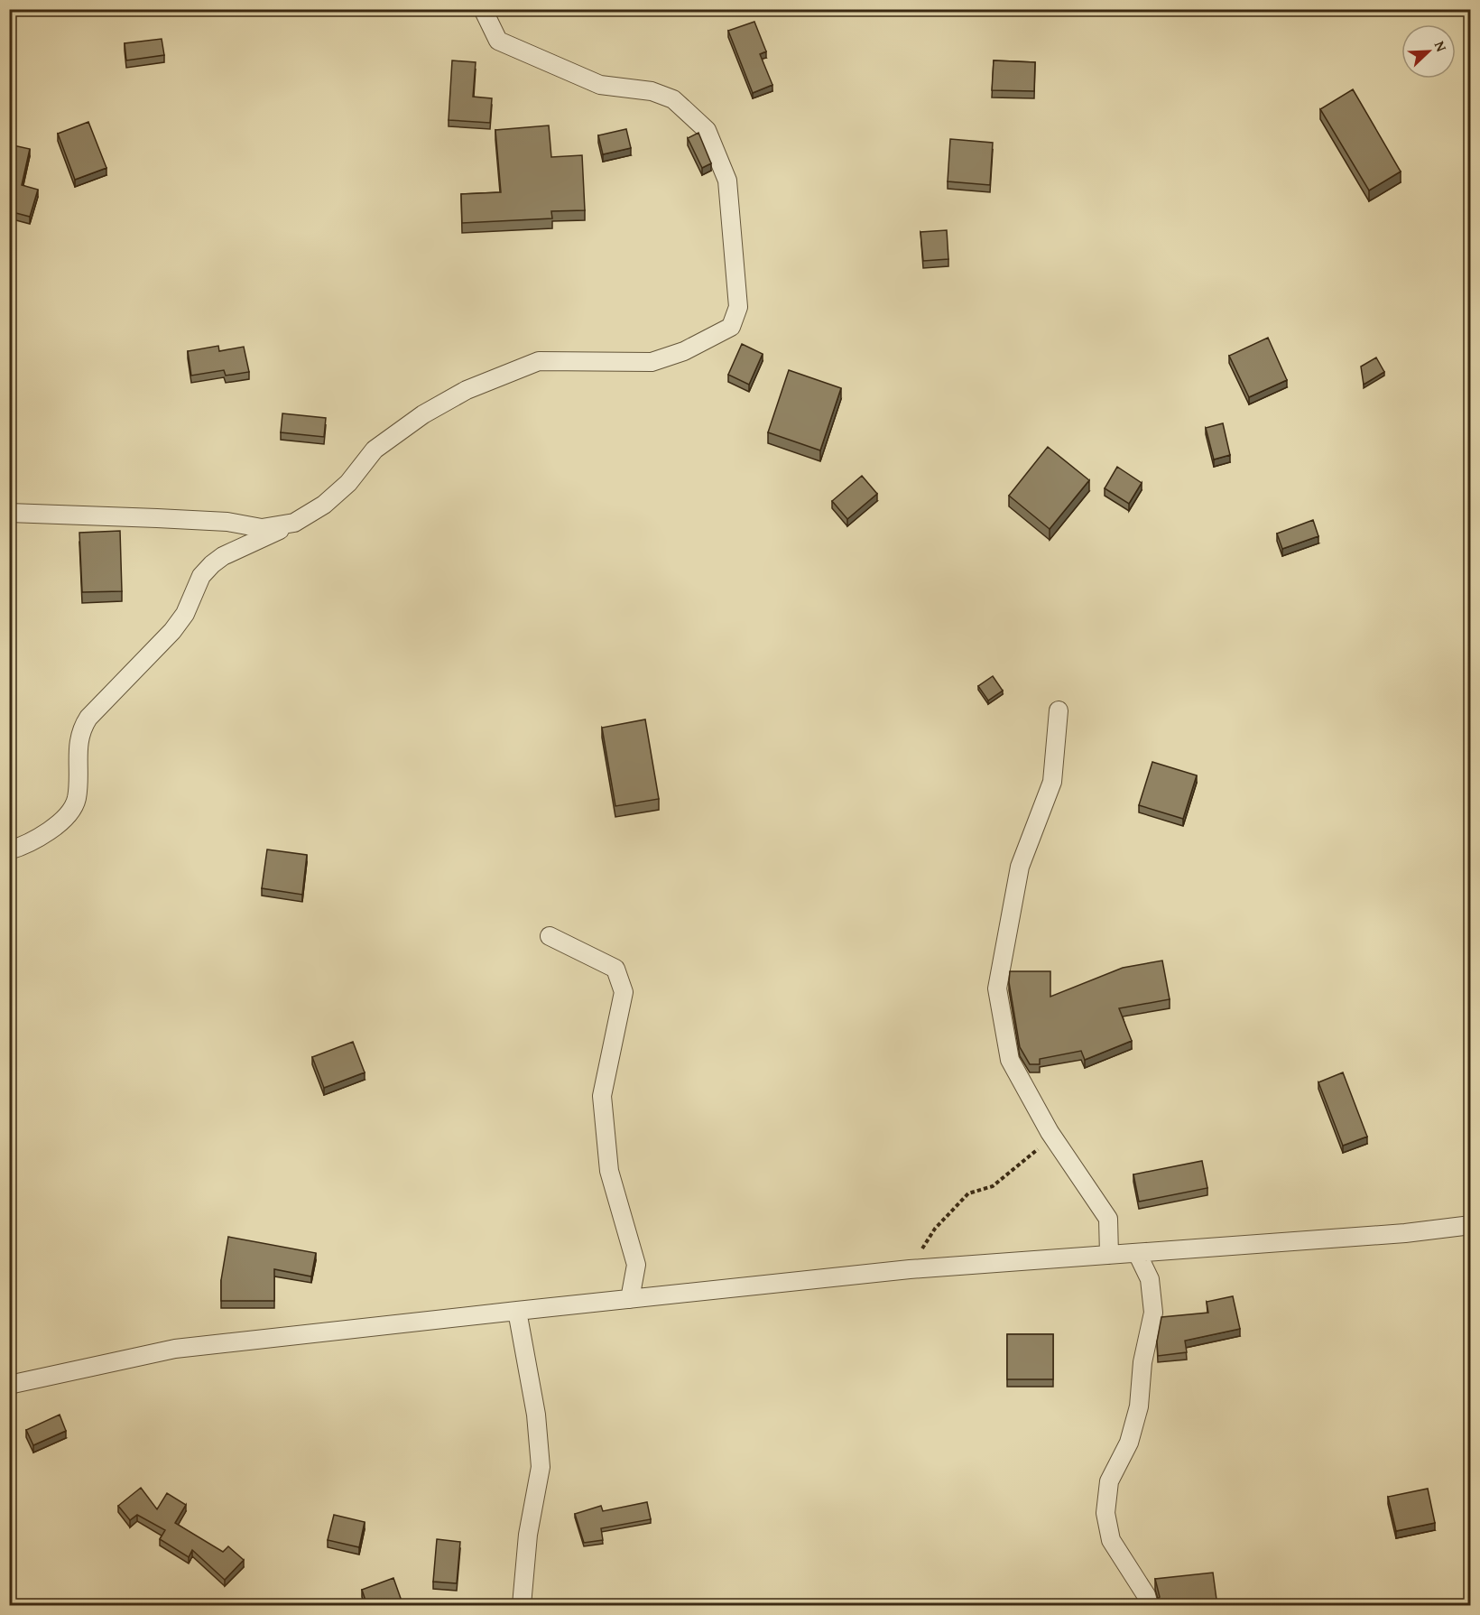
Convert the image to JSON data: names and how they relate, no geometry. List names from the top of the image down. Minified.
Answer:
{"north":"top right"}
